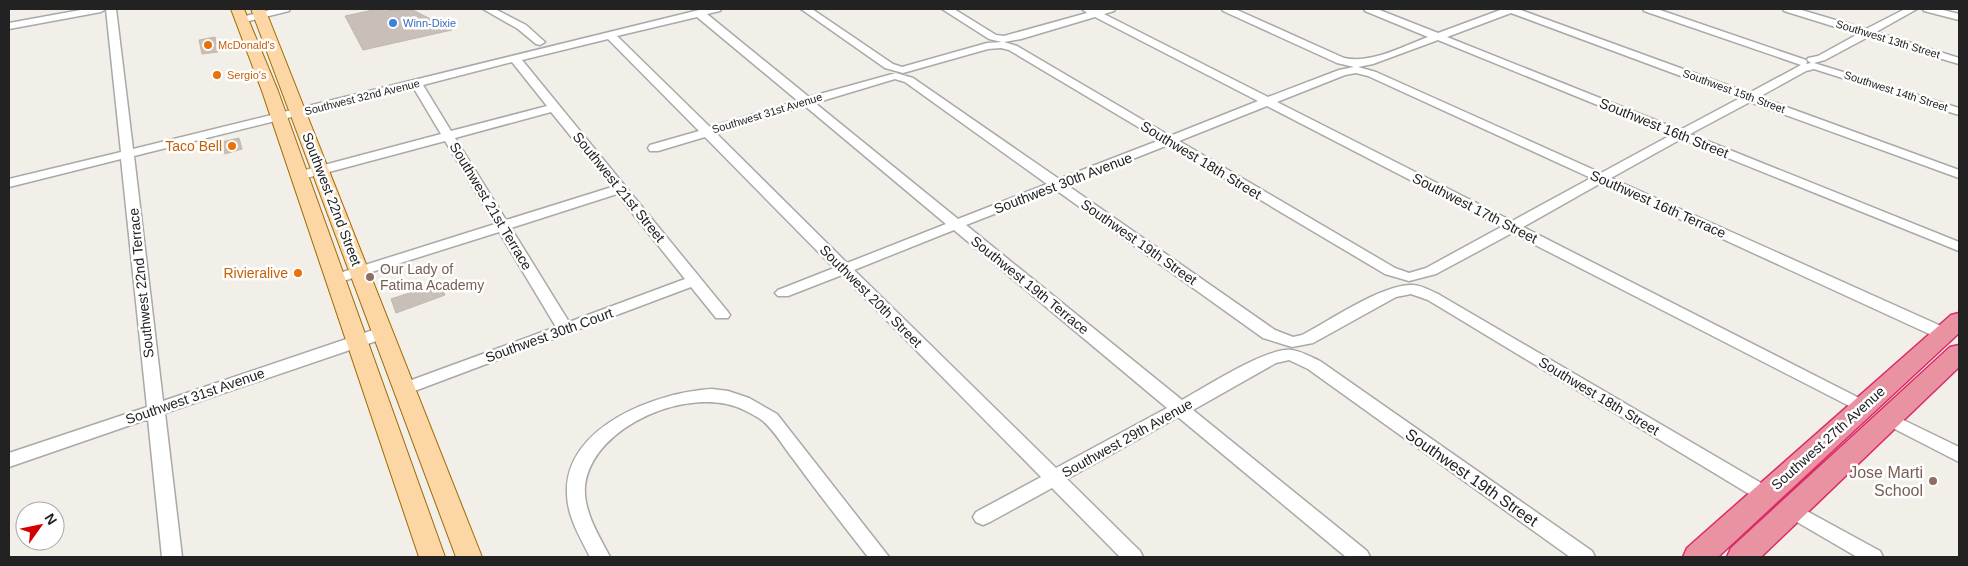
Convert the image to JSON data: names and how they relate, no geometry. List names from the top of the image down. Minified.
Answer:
{"streets":{"highway":["Southwest 27th Avenue"],"main road":["Southwest 22nd Street"],"street":["Southwest 13th Street","Southwest 15th Street","Southwest 14th Street","Southwest 32nd Avenue","Southwest 31st Avenue","Southwest 16th Street","Southwest 18th Street","Southwest 30th Avenue","Southwest 21st Street","Southwest 16th Terrace","Southwest 21st Terrace","Southwest 17th Street","Southwest 19th Street","Southwest 22nd Terrace","Southwest 19th Terrace","Southwest 20th Street","Southwest 30th Court","Southwest 29th Avenue"]},"crossings":[["Southwest 13th Street","Southwest 29th Avenue"],["Southwest 15th Street","Southwest 30th Avenue"],["Southwest 15th Street","Southwest 29th Avenue"],["Southwest 14th Street","Southwest 29th Avenue"],["Southwest 32nd Avenue","Southwest 21st Street"],["Southwest 32nd Avenue","Southwest 22nd Street"],["Southwest 32nd Avenue","Southwest 21st Terrace"],["Southwest 32nd Avenue","Southwest 22nd Terrace"],["Southwest 32nd Avenue","Southwest 19th Terrace"],["Southwest 32nd Avenue","Southwest 20th Street"],["Southwest 31st Avenue","Southwest 18th Street"],["Southwest 31st Avenue","Southwest 22nd Street"],["Southwest 31st Avenue","Southwest 17th Street"],["Southwest 31st Avenue","Southwest 19th Street"],["Southwest 31st Avenue","Southwest 22nd Terrace"],["Southwest 31st Avenue","Southwest 19th Terrace"],["Southwest 31st Avenue","Southwest 20th Street"],["Southwest 16th Street","Southwest 30th Avenue"],["Southwest 16th Street","Southwest 29th Avenue"],["Southwest 18th Street","Southwest 30th Avenue"],["Southwest 18th Street","Southwest 29th Avenue"],["Southwest 18th Street","Southwest 27th Avenue"],["Southwest 30th Avenue","Southwest 16th Terrace"],["Southwest 30th Avenue","Southwest 17th Street"],["Southwest 30th Avenue","Southwest 19th Street"],["Southwest 30th Avenue","Southwest 19th Terrace"],["Southwest 30th Avenue","Southwest 20th Street"],["Southwest 21st Street","Southwest 30th Court"],["Southwest 22nd Street","Southwest 30th Court"],["Southwest 16th Terrace","Southwest 29th Avenue"],["Southwest 16th Terrace","Southwest 27th Avenue"],["Southwest 21st Terrace","Southwest 30th Court"],["Southwest 17th Street","Southwest 29th Avenue"],["Southwest 17th Street","Southwest 27th Avenue"],["Southwest 19th Street","Southwest 29th Avenue"],["Southwest 19th Terrace","Southwest 29th Avenue"],["Southwest 20th Street","Southwest 29th Avenue"]],"places":["Winn-Dixie","McDonald's","Sergio's","Taco Bell","Rivieralive","Our Lady of Fatima Academy","Jose Marti School"],"north":"top right"}
